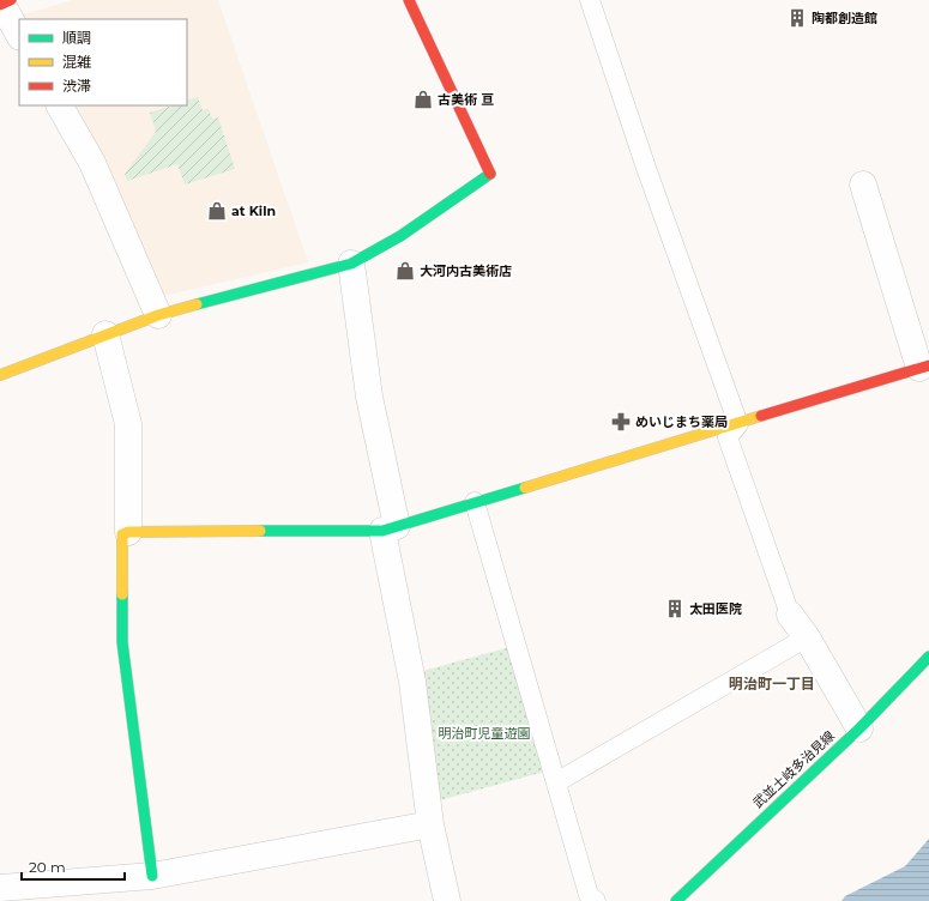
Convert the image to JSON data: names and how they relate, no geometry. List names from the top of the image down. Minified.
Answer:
{"streets":{"street":["武並土岐多治見線"]},"districts":["明治町一丁目"],"parks":["明治町児童遊園"],"places":{"building":["陶都創造館","太田医院"],"shop":["古美術 亘","at Kiln","大河内古美術店"],"pharmacy":["めいじまち薬局"]},"legend":["順調","混雑","渋滞"],"scale_bar":"20 m"}
